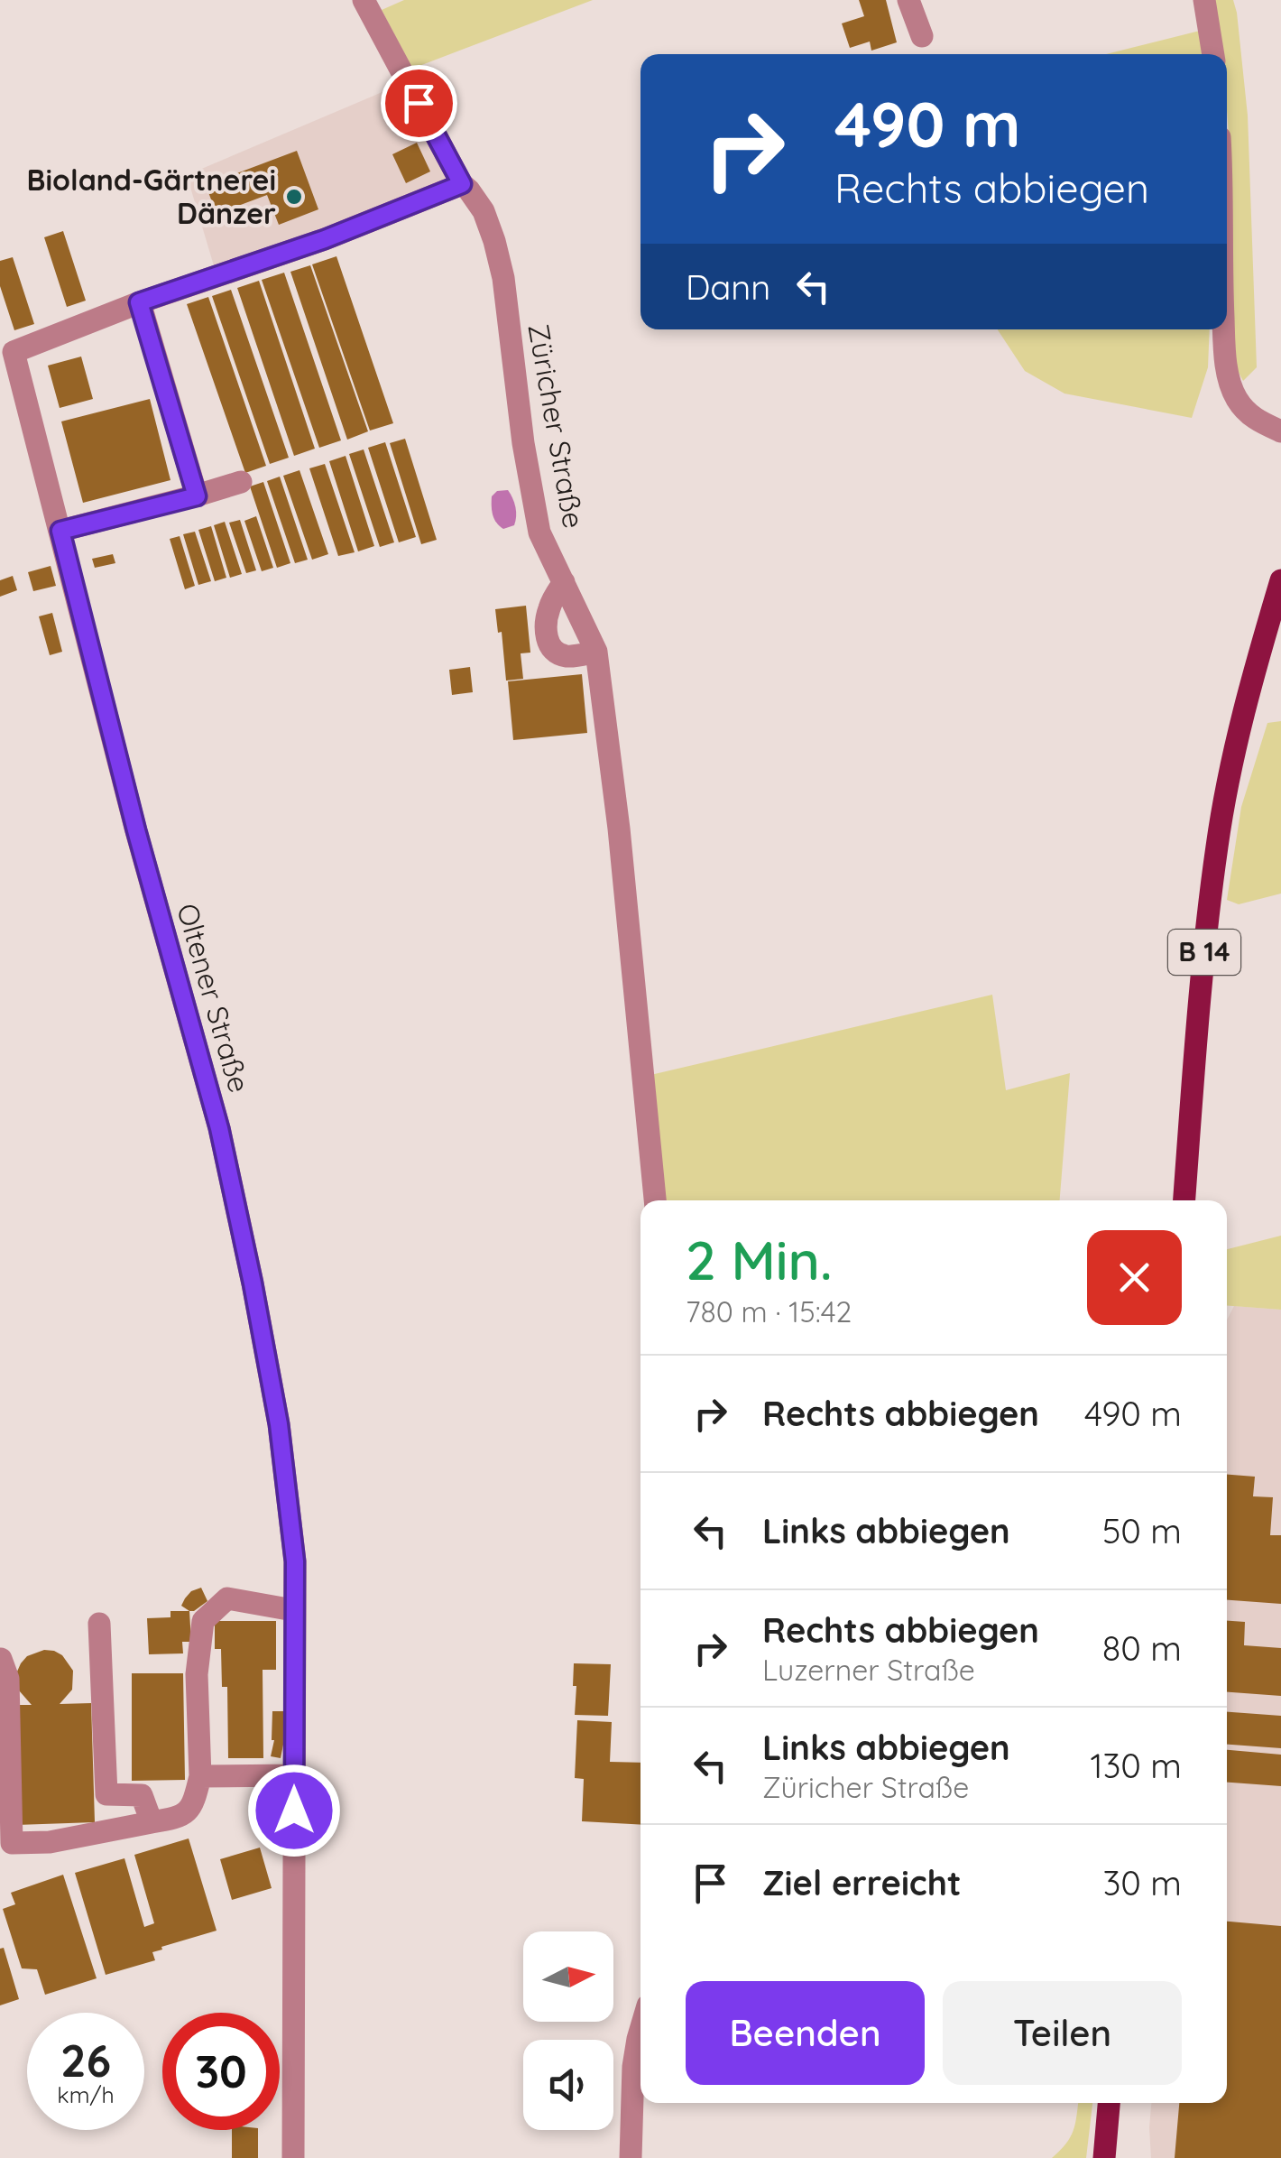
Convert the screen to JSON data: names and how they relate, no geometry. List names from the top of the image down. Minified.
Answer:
{"streets":{"main road":["B 14"],"street":["Züricher Straße","Oltener Straße"]},"places":["Bioland-Gärtnerei Dänzer"],"north":"right","page":{"turn":["490 m","Rechts abbiegen"],"then":"Dann","heading":["2 Min.","780 m · 15:42"],"list":[{"name":"Rechts abbiegen","value":"490 m"},{"name":"Links abbiegen","value":"50 m"},{"name":"Rechts abbiegen","note":"Luzerner Straße","value":"80 m"},{"name":"Links abbiegen","note":"Züricher Straße","value":"130 m"},{"name":"Ziel erreicht","value":"30 m"}],"buttons":["Beenden","Teilen"],"speed":"26 km/h","limit":"30"}}
